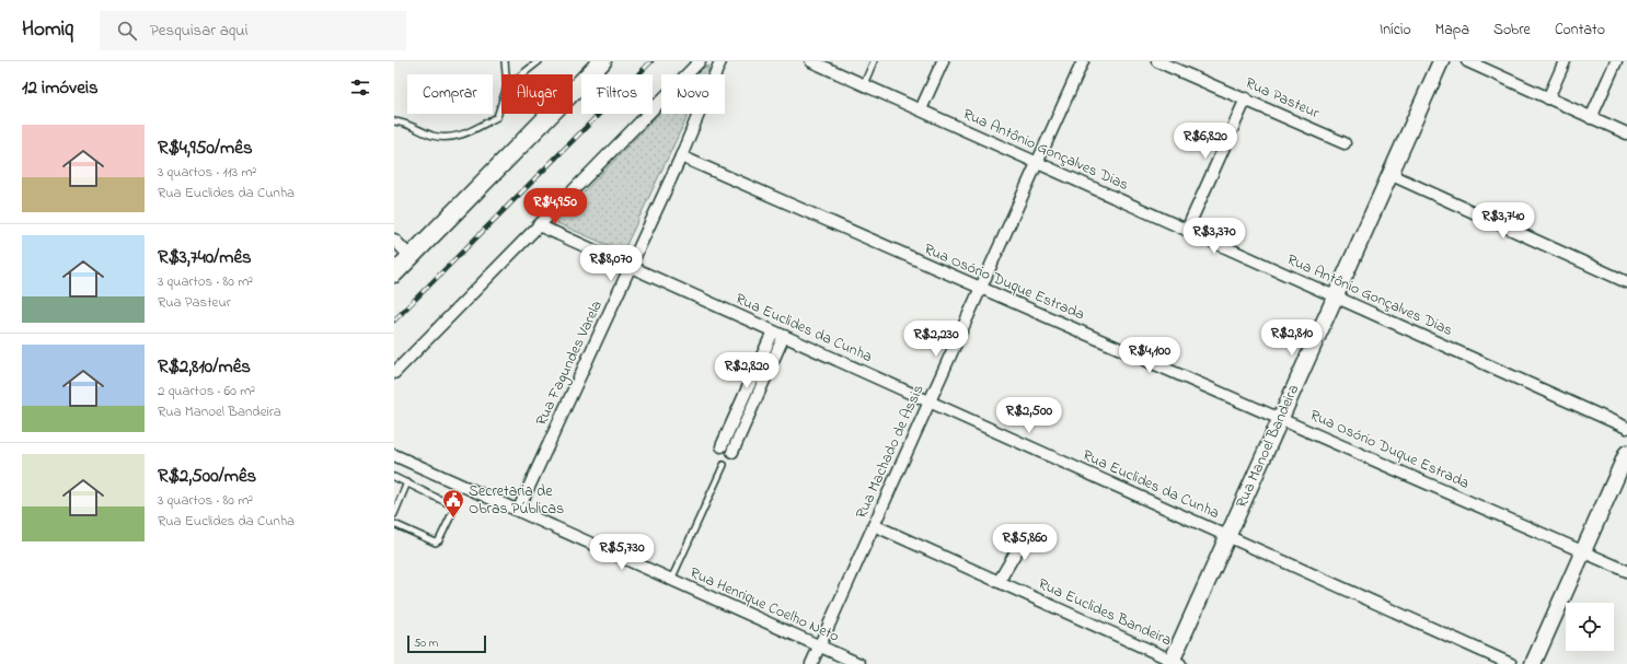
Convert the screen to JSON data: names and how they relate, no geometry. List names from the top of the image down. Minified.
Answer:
{"streets":{"street":["Rua Pasteur","Rua Antônio Gonçalves Dias","Rua Osório Duque Estrada","Rua Euclides da Cunha","Rua Fagundes Varela","Rua Manoel Bandeira","Rua Machado de Assis","Rua Henrique Coelho Neto","Rua Euclides Bandeira"]},"crossings":[["Rua Antônio Gonçalves Dias","Rua Manoel Bandeira"],["Rua Antônio Gonçalves Dias","Rua Machado de Assis"],["Rua Osório Duque Estrada","Rua Fagundes Varela"],["Rua Osório Duque Estrada","Rua Manoel Bandeira"],["Rua Osório Duque Estrada","Rua Machado de Assis"],["Rua Euclides da Cunha","Rua Fagundes Varela"],["Rua Euclides da Cunha","Rua Manoel Bandeira"],["Rua Euclides da Cunha","Rua Machado de Assis"],["Rua Fagundes Varela","Rua Henrique Coelho Neto"],["Rua Manoel Bandeira","Rua Euclides Bandeira"],["Rua Machado de Assis","Rua Henrique Coelho Neto"],["Rua Machado de Assis","Rua Euclides Bandeira"]],"places":{"public building":["Secretaria de Obras Públicas"]},"scale_bar":"50 m","page":{"header":"Homiq","search":"Pesquisar aqui","nav":["Início","Mapa","Sobre","Contato"],"heading":"12 imóveis","chip":["Comprar","Alugar","Filtros","Novo"],"list":[{"name":"R$4,950/mês","note":"3 quartos · 113 m² · Rua Euclides da Cunha"},{"name":"R$3,740/mês","note":"3 quartos · 80 m² · Rua Pasteur"},{"name":"R$2,810/mês","note":"2 quartos · 60 m² · Rua Manoel Bandeira"},{"name":"R$2,500/mês","note":"3 quartos · 80 m² · Rua Euclides da Cunha"}],"price":["R$6,820","R$4,950","R$3,740","R$3,370","R$8,070","R$2,810","R$2,230","R$4,100","R$2,820","R$2,500","R$5,860","R$5,730"],"scale":"50 m"}}
